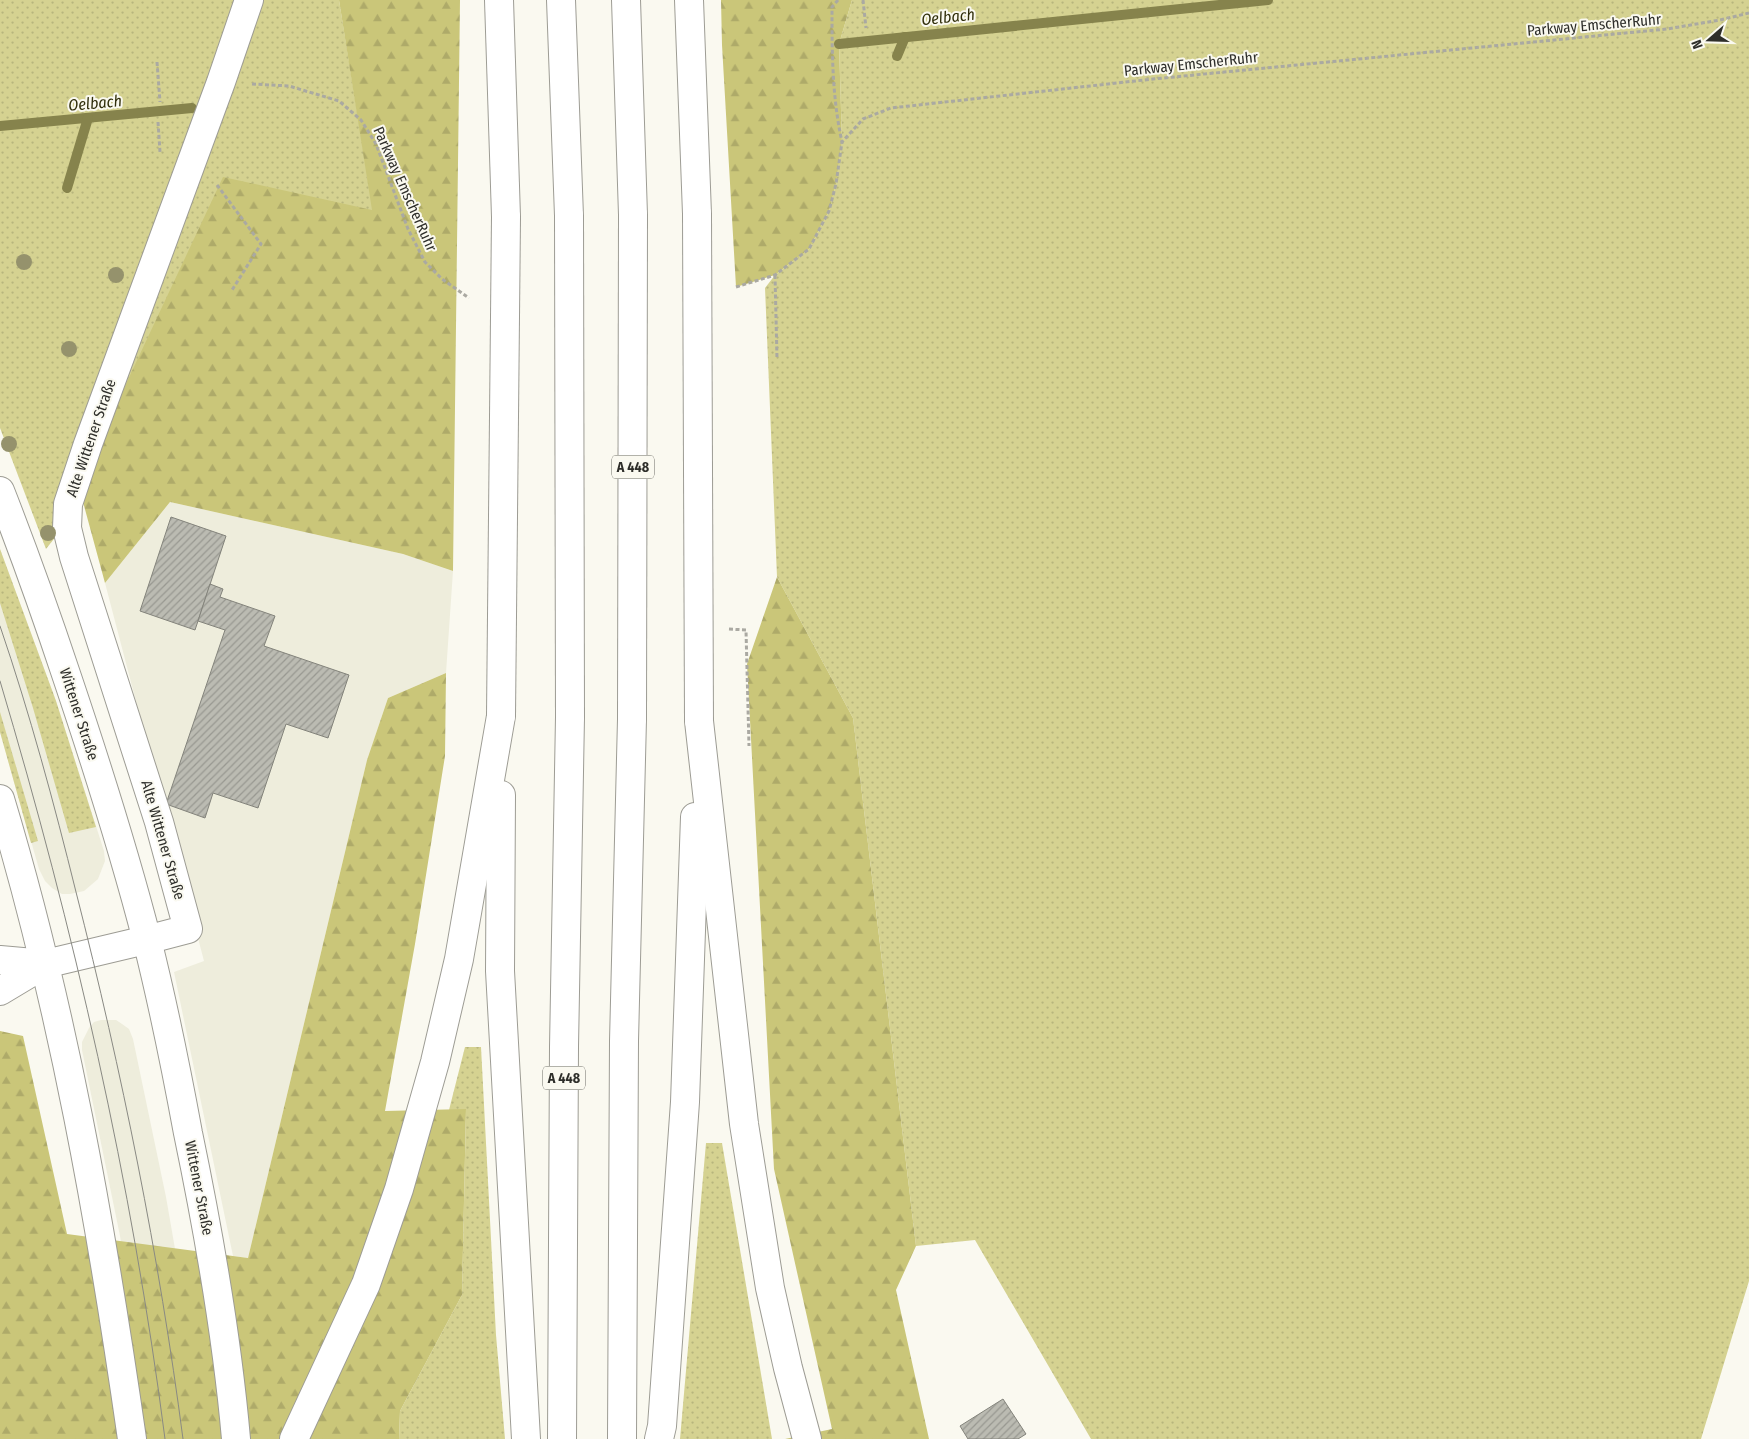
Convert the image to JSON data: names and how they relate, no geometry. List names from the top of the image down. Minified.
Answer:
{"streets":{"main road":["Alte Wittener Straße","A 448","Wittener Straße"],"path":["Parkway EmscherRuhr"]},"crossings":[["Alte Wittener Straße","Wittener Straße"]],"water":["Oelbach"],"north":"left"}
